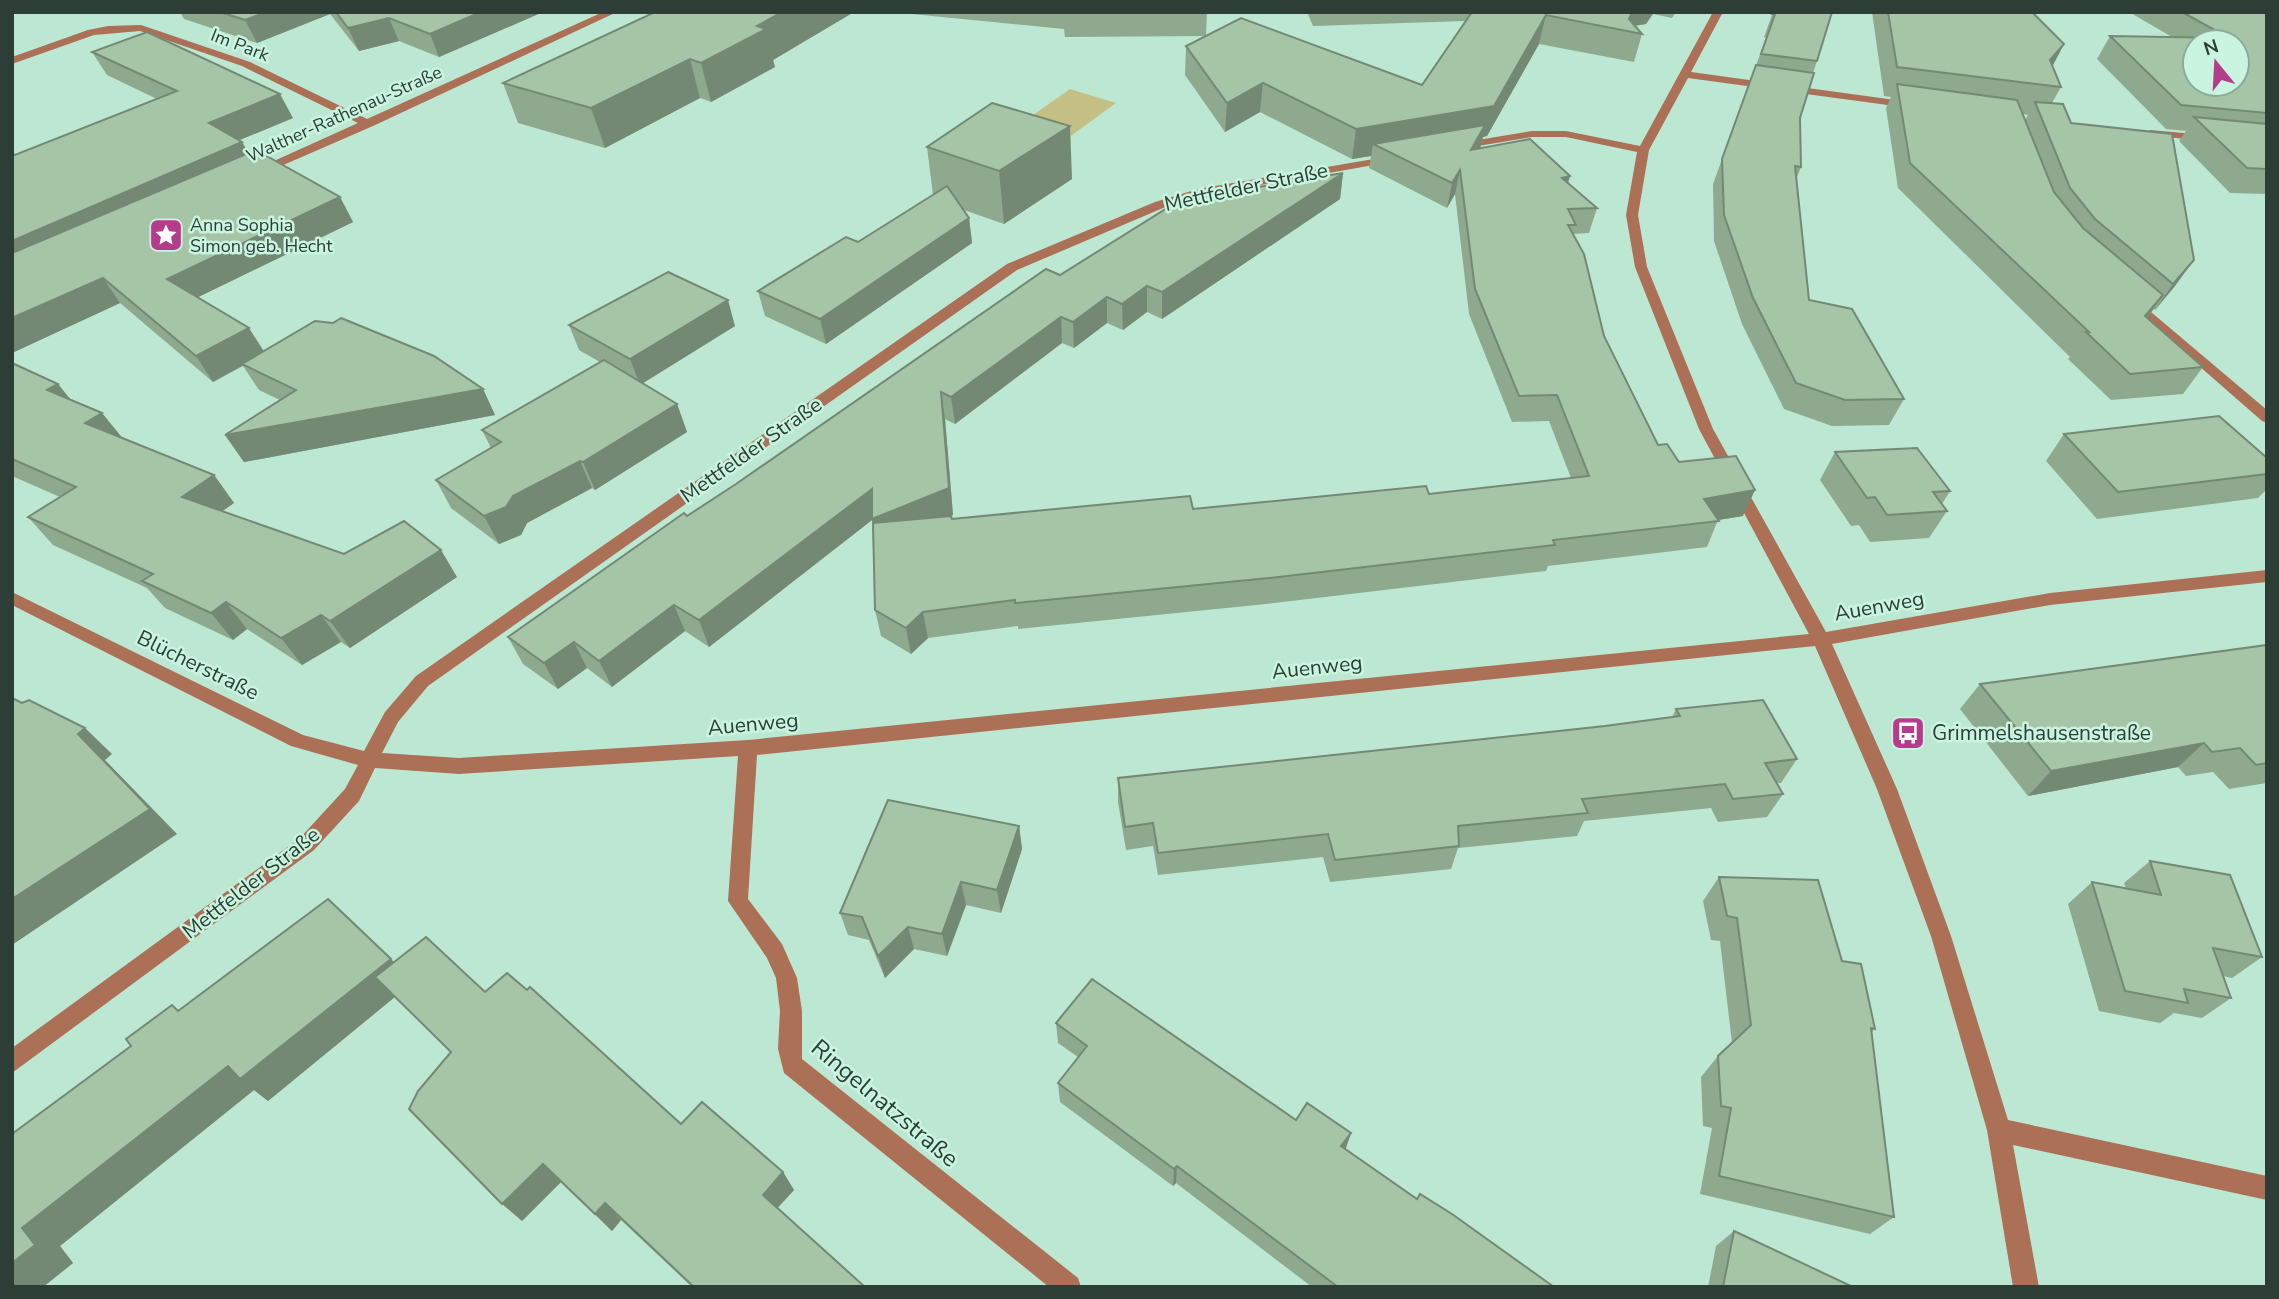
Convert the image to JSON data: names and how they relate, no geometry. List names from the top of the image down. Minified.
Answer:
{"streets":{"street":["Im Park","Walther-Rathenau-Straße","Mettfelder Straße","Auenweg","Blücherstraße","Ringelnatzstraße"]},"crossings":[["Im Park","Walther-Rathenau-Straße"],["Mettfelder Straße","Auenweg"],["Mettfelder Straße","Blücherstraße"],["Auenweg","Blücherstraße"],["Auenweg","Ringelnatzstraße"]],"places":{"place":["Anna Sophia Simon geb. Hecht"],"bus stop":["Grimmelshausenstraße"]},"north":"top"}
